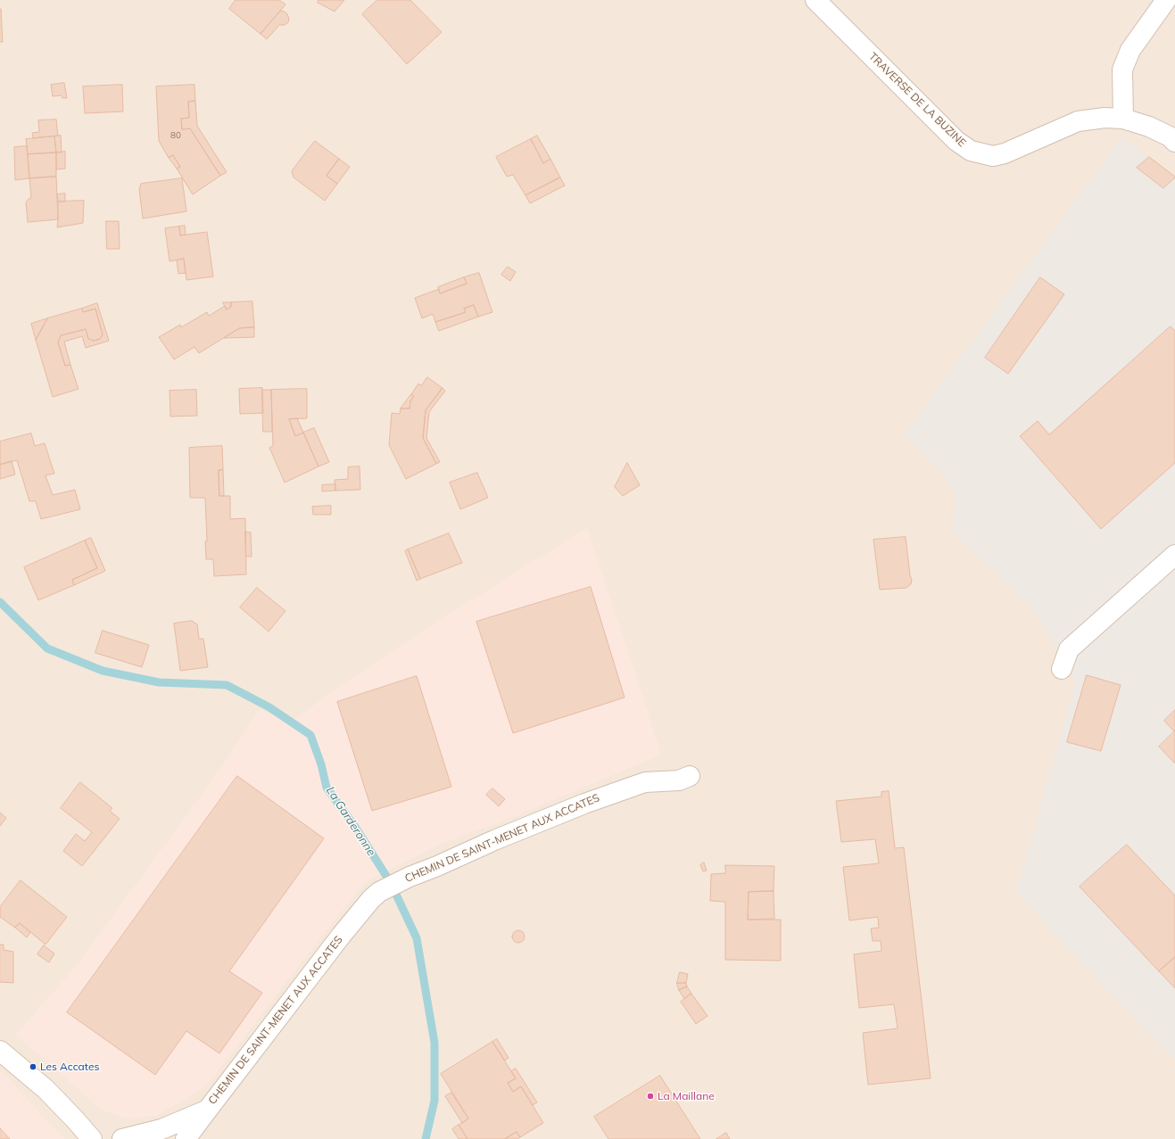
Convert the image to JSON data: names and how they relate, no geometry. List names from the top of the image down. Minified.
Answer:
{"streets":{"street":["TRAVERSE DE LA BUZINE","CHEMIN DE SAINT-MENET AUX ACCATES"]},"water":["La Garderonne"],"places":["Les Accates","La Maillane"],"house_numbers":["80"]}
